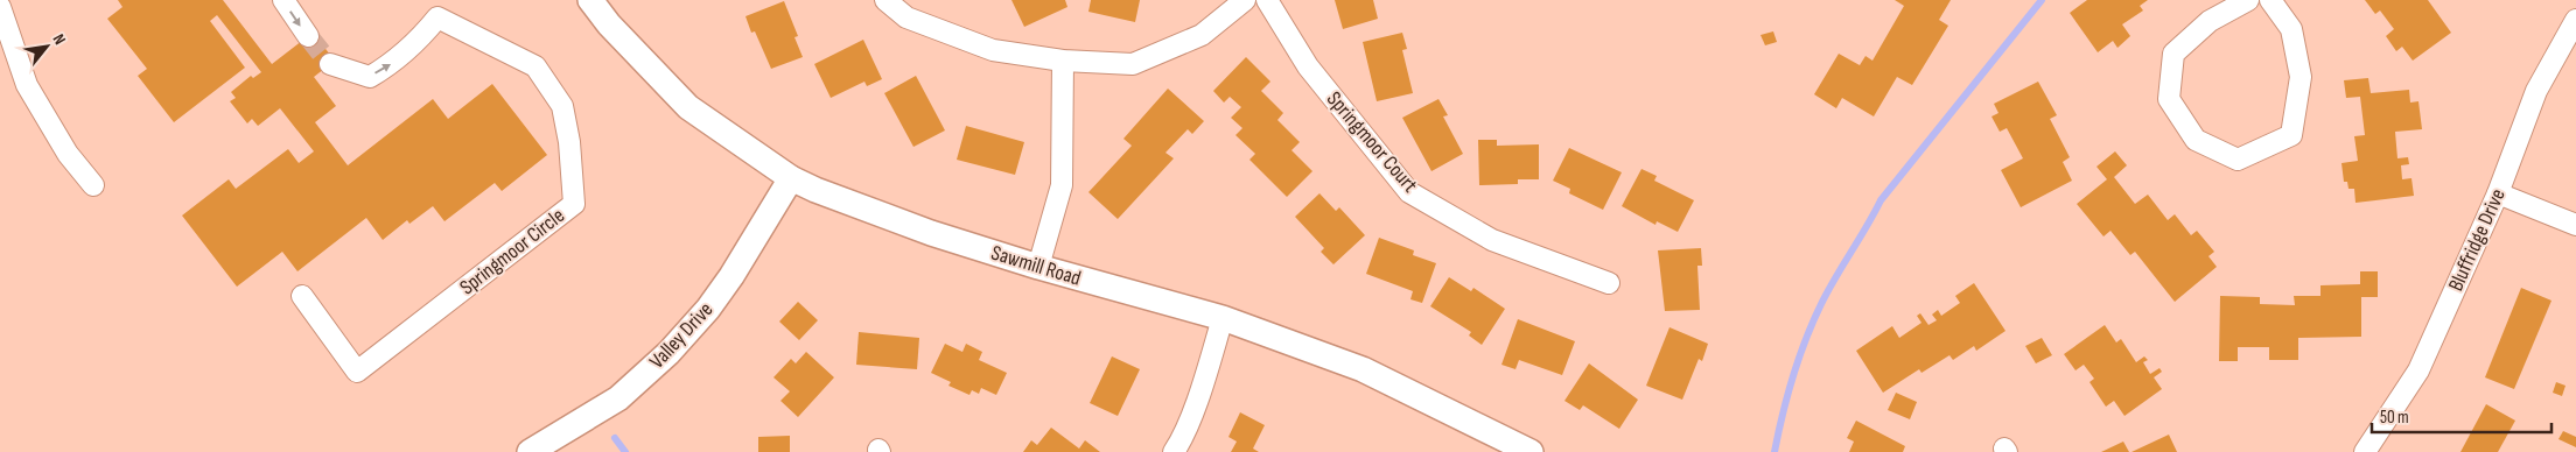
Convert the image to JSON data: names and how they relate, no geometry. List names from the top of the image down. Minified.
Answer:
{"streets":{"street":["Springmoor Court","Bluffridge Drive","Springmoor Circle","Sawmill Road","Valley Drive"]},"crossings":[["Sawmill Road","Valley Drive"]],"scale_bar":"50 m","north":"top right"}
